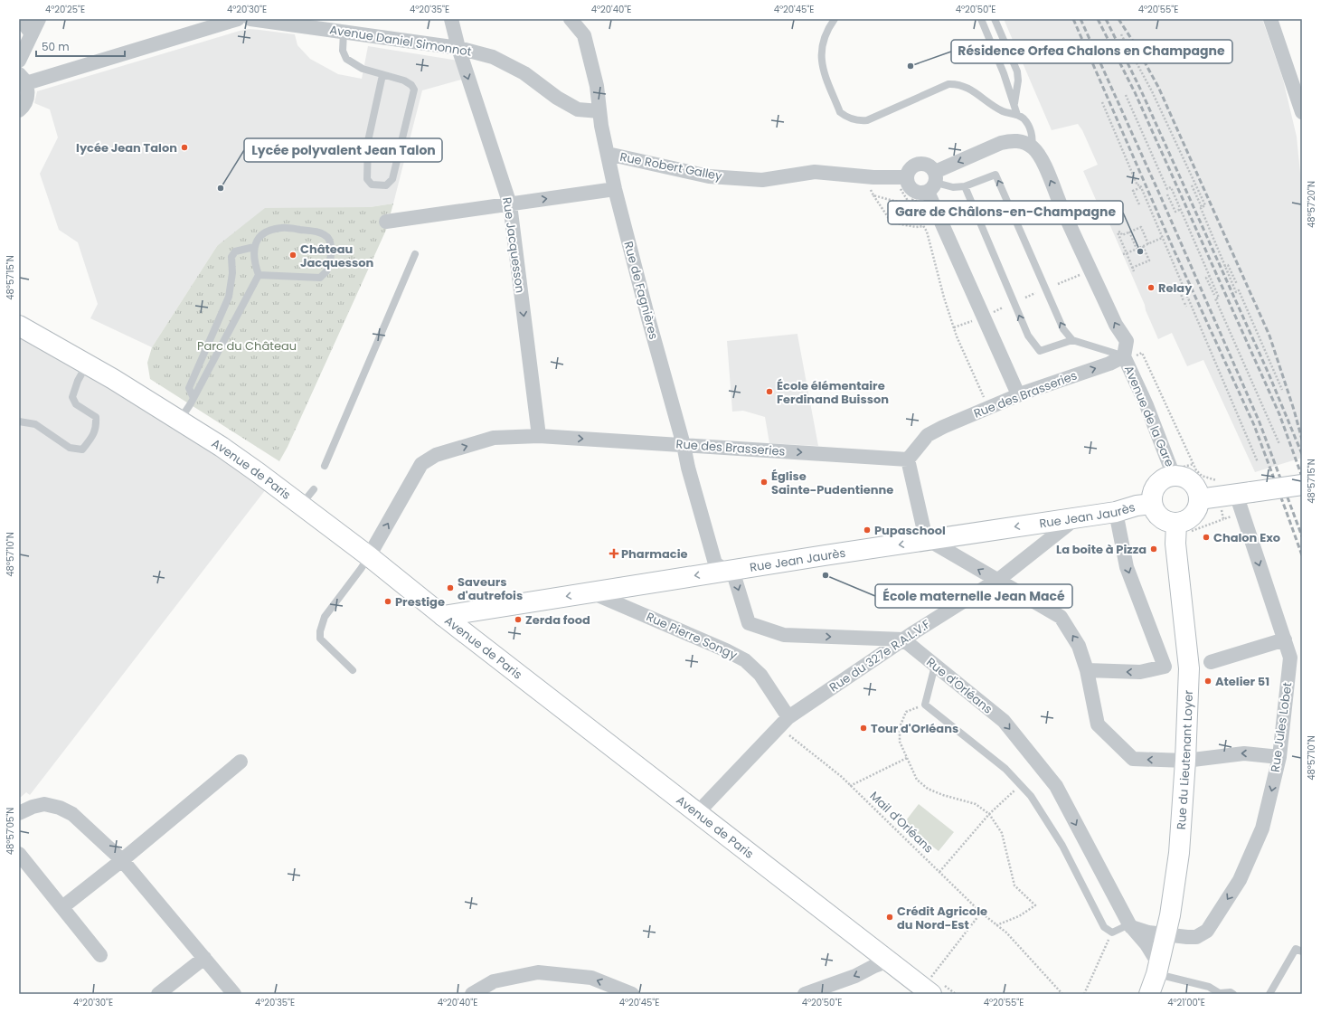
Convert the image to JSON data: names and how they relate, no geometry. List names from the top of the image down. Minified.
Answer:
{"streets":{"main road":["Avenue de Paris","Rue Jean Jaurès","Rue du Lieutenant Loyer"],"street":["Avenue Daniel Simonnot","Rue Robert Galley","Rue Jacquesson","Rue de Fagnières","Rue des Brasseries","Avenue de la Gare","Rue Pierre Songy","Rue du 327e R.A.L.V.F","Rue d'Orléans","Rue Jules Lobet"],"path":["Mail d'Orléans"]},"crossings":[["Avenue Daniel Simonnot","Rue Jacquesson"],["Avenue Daniel Simonnot","Rue de Fagnières"],["Rue Robert Galley","Rue de Fagnières"],["Rue Jacquesson","Rue des Brasseries"],["Rue de Fagnières","Rue des Brasseries"],["Rue de Fagnières","Rue Jean Jaurès"],["Rue des Brasseries","Avenue de la Gare"],["Rue des Brasseries","Avenue de Paris"],["Avenue de la Gare","Rue Jean Jaurès"],["Avenue de la Gare","Rue du Lieutenant Loyer"],["Avenue de Paris","Rue Jean Jaurès"],["Avenue de Paris","Rue du 327e R.A.L.V.F"],["Rue Jean Jaurès","Rue Pierre Songy"],["Rue Jean Jaurès","Rue du 327e R.A.L.V.F"],["Rue Jean Jaurès","Rue du Lieutenant Loyer"],["Rue Pierre Songy","Rue du 327e R.A.L.V.F"],["Rue Pierre Songy","Mail d'Orléans"],["Rue du 327e R.A.L.V.F","Rue d'Orléans"],["Rue du 327e R.A.L.V.F","Mail d'Orléans"],["Rue d'Orléans","Rue du Lieutenant Loyer"],["Rue Jules Lobet","Rue du Lieutenant Loyer"]],"one_way":["Rue Jacquesson","Rue des Brasseries","Rue Jean Jaurès","Rue Jules Lobet"],"parks":["Parc du Château"],"places":{"other":["Résidence Orfea Chalons en Champagne","lycée Jean Talon","Lycée polyvalent Jean Talon","Gare de Châlons-en-Champagne","Château Jacquesson","Relay","École élémentaire Ferdinand Buisson","Église Sainte-Pudentienne","Pupaschool","Chalon Exo","La boite à Pizza","École maternelle Jean Macé","Saveurs d'autrefois","Prestige","Zerda food","Atelier 51","Tour d'Orléans","Crédit Agricole du Nord-Est"],"health":["Pharmacie"]},"scale_bar":"50 m","coordinates":["4°20'25\"E","4°20'30\"E","4°20'35\"E","4°20'40\"E","4°20'45\"E","4°20'50\"E","4°20'55\"E","48°57'20\"N","48°57'15\"N","48°57'10\"N","48°57'05\"N","4°21'00\"E"]}
